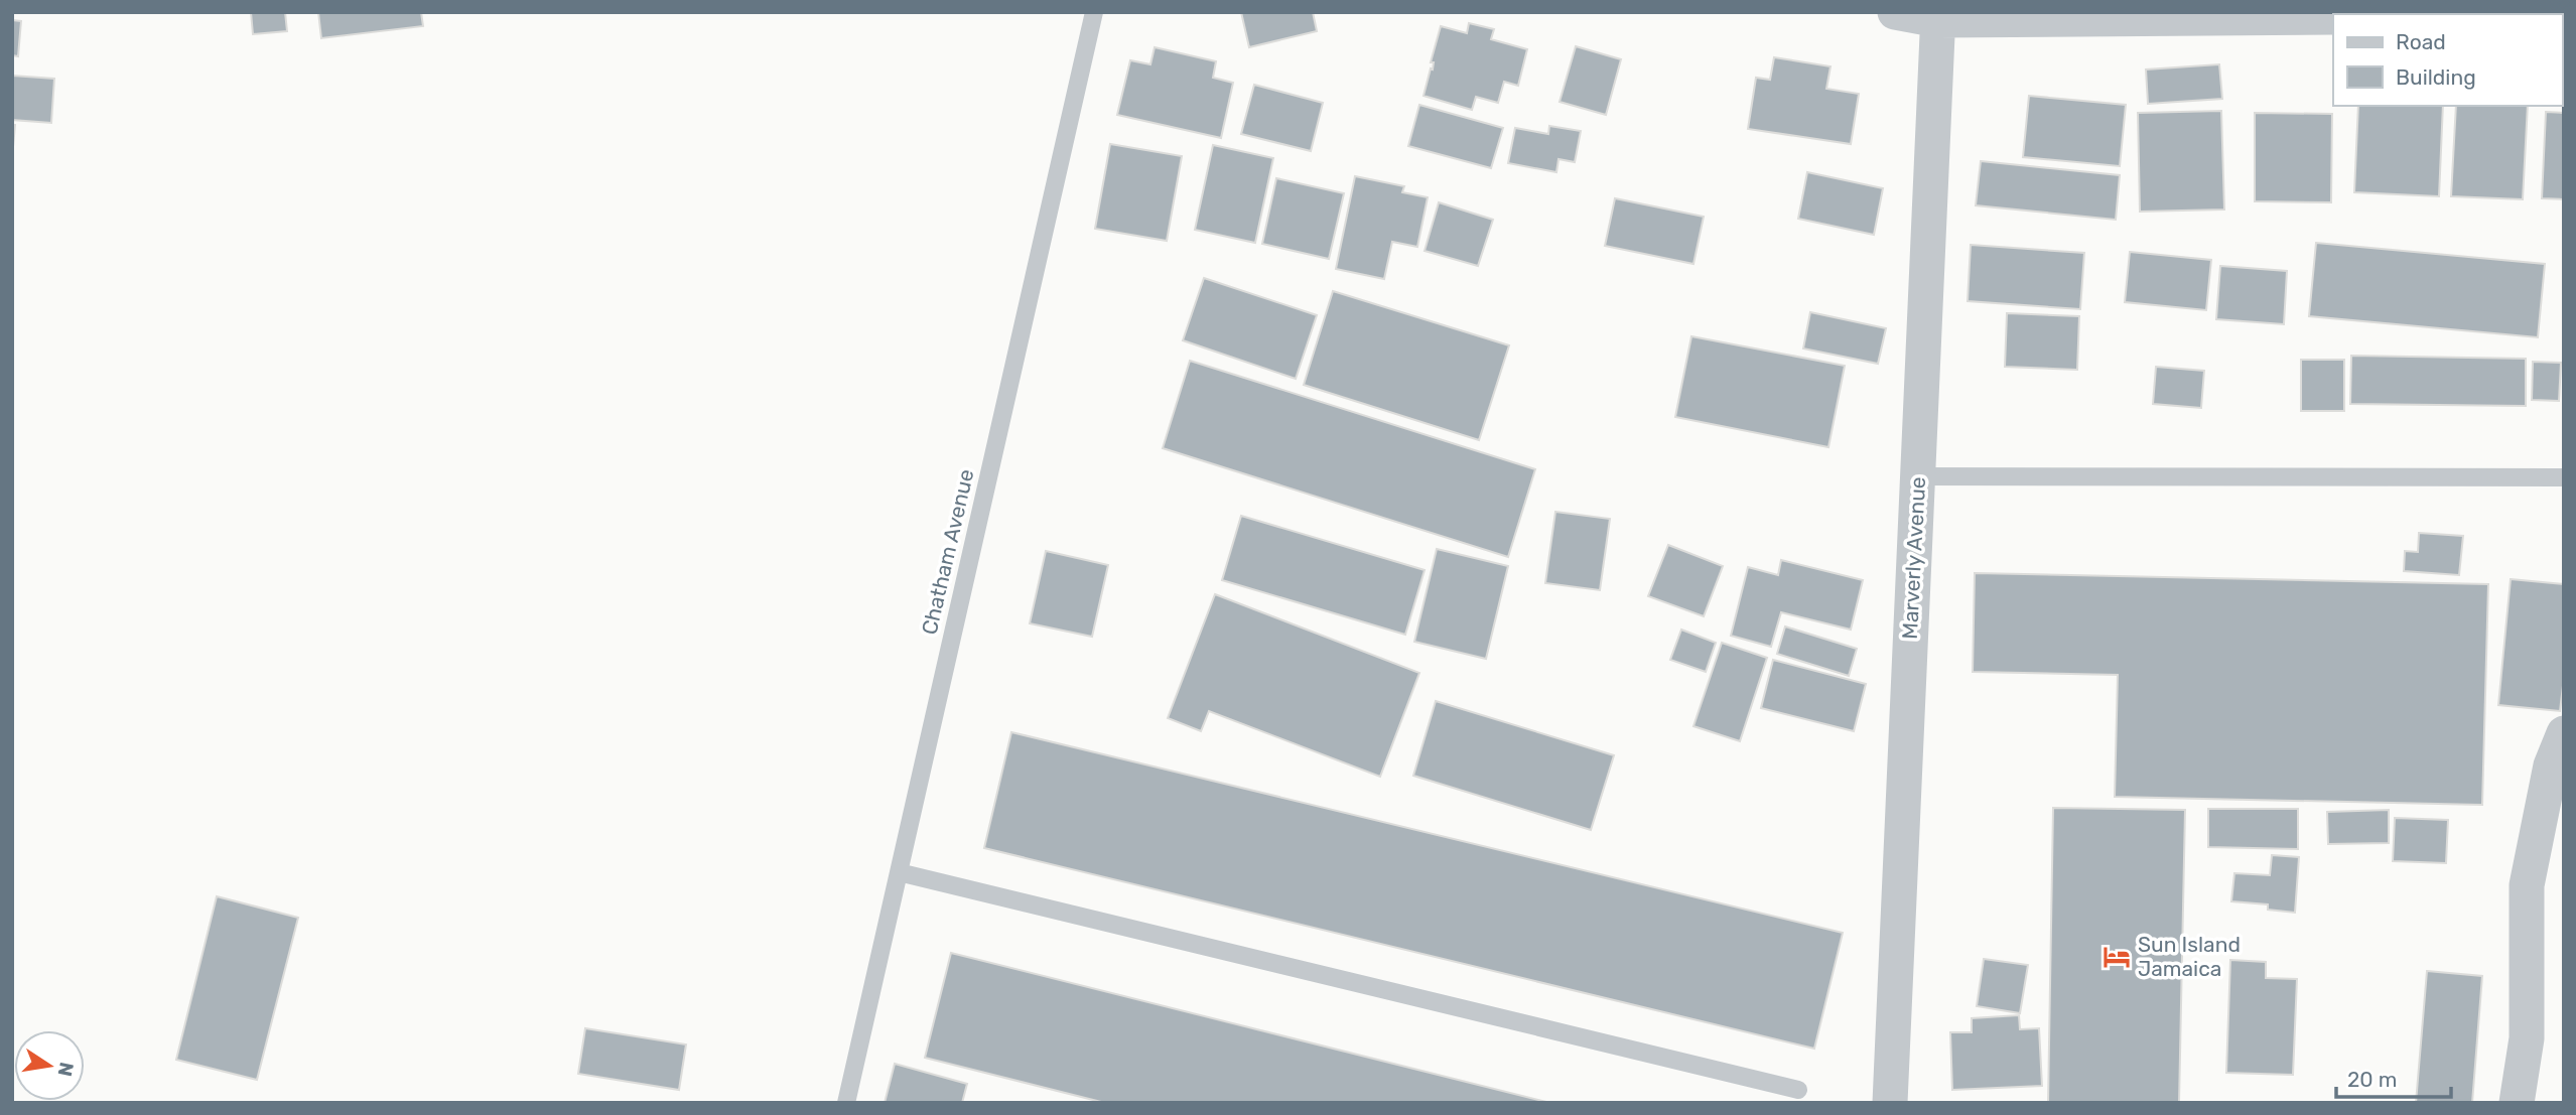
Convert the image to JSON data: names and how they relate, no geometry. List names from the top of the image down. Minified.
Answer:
{"streets":{"street":["Marverly Avenue"],"lane":["Chatham Avenue"]},"places":{"hotel":["Sun Island Jamaica"]},"legend":["Road","Building"],"scale_bar":"20 m","north":"right"}
